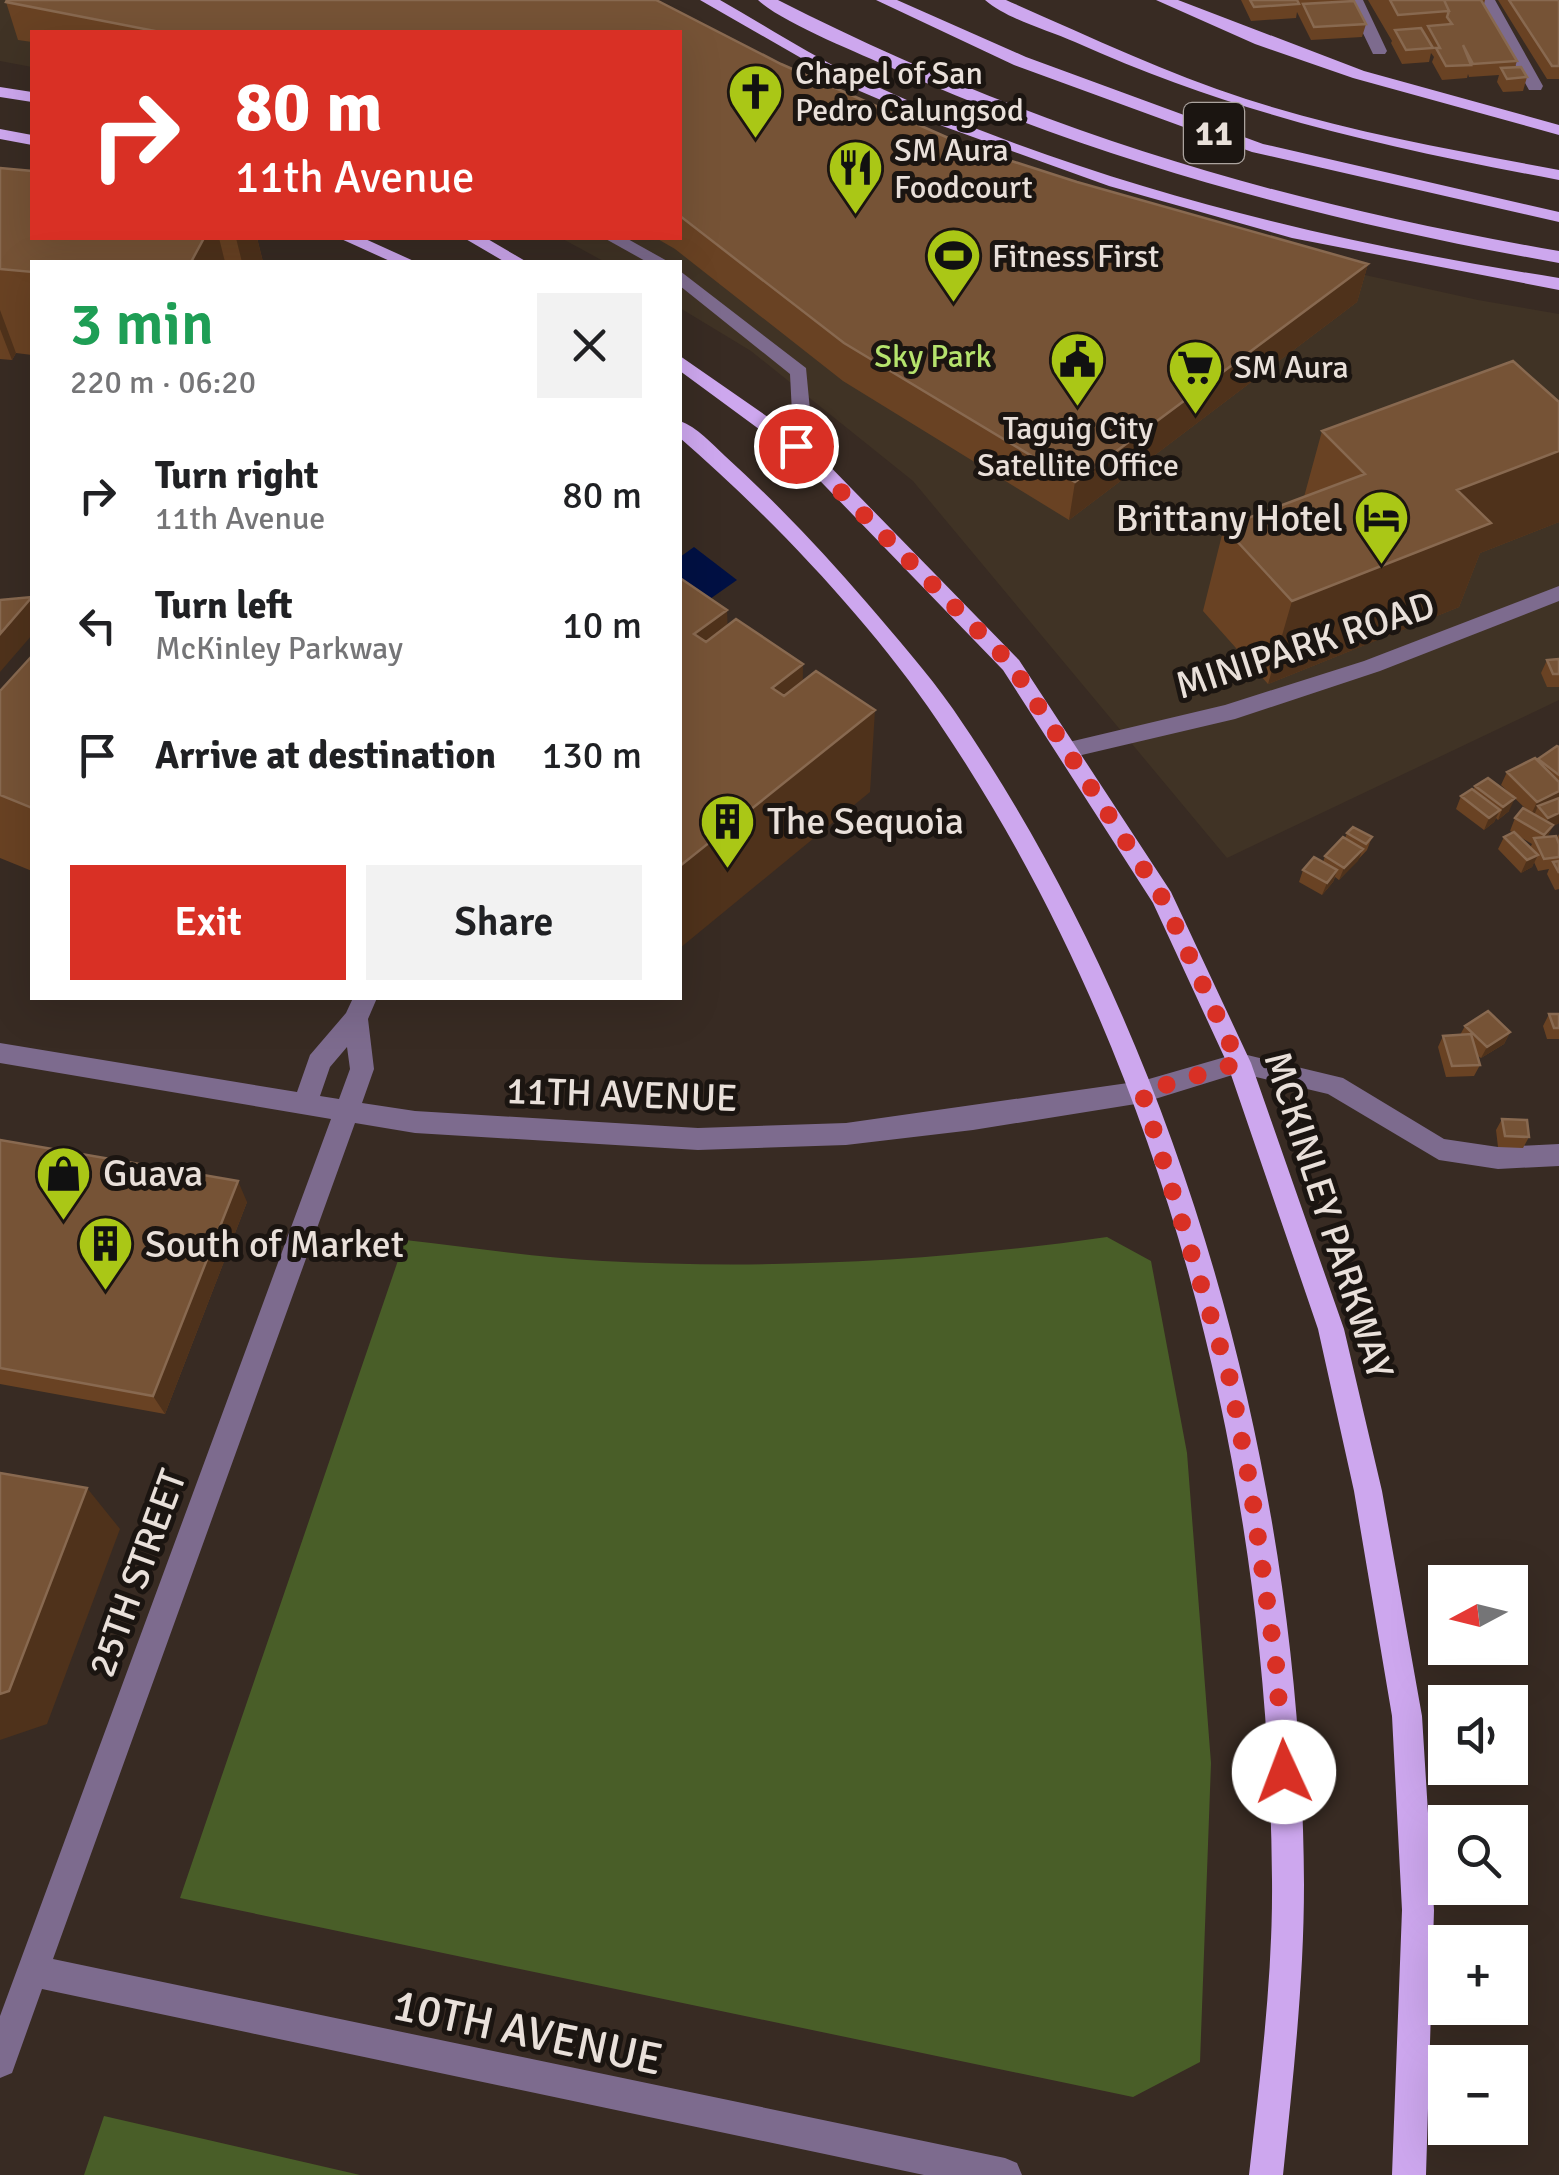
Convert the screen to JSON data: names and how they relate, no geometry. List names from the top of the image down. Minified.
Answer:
{"streets":{"main road":["11","MCKINLEY PARKWAY"],"street":["MINIPARK ROAD","11TH AVENUE","25TH STREET","10TH AVENUE"]},"crossings":[["MINIPARK ROAD","MCKINLEY PARKWAY"],["11TH AVENUE","MCKINLEY PARKWAY"],["11TH AVENUE","25TH STREET"],["25TH STREET","10TH AVENUE"]],"parks":["Sky Park"],"places":{"church":["Chapel of San Pedro Calungsod"],"restaurant":["SM Aura Foodcourt"],"sports":["Fitness First"],"public building":["Taguig City Satellite Office"],"supermarket":["SM Aura"],"hotel":["Brittany Hotel"],"building":["The Sequoia","South of Market"],"shop":["Guava"]},"north":"left","page":{"turn":["80 m","11th Avenue"],"heading":["3 min","220 m · 06:20"],"list":[{"name":"Turn right","note":"11th Avenue","value":"80 m"},{"name":"Turn left","note":"McKinley Parkway","value":"10 m"},{"name":"Arrive at destination","value":"130 m"}],"buttons":["Exit","Share"],"map_buttons":["+","−"]}}
